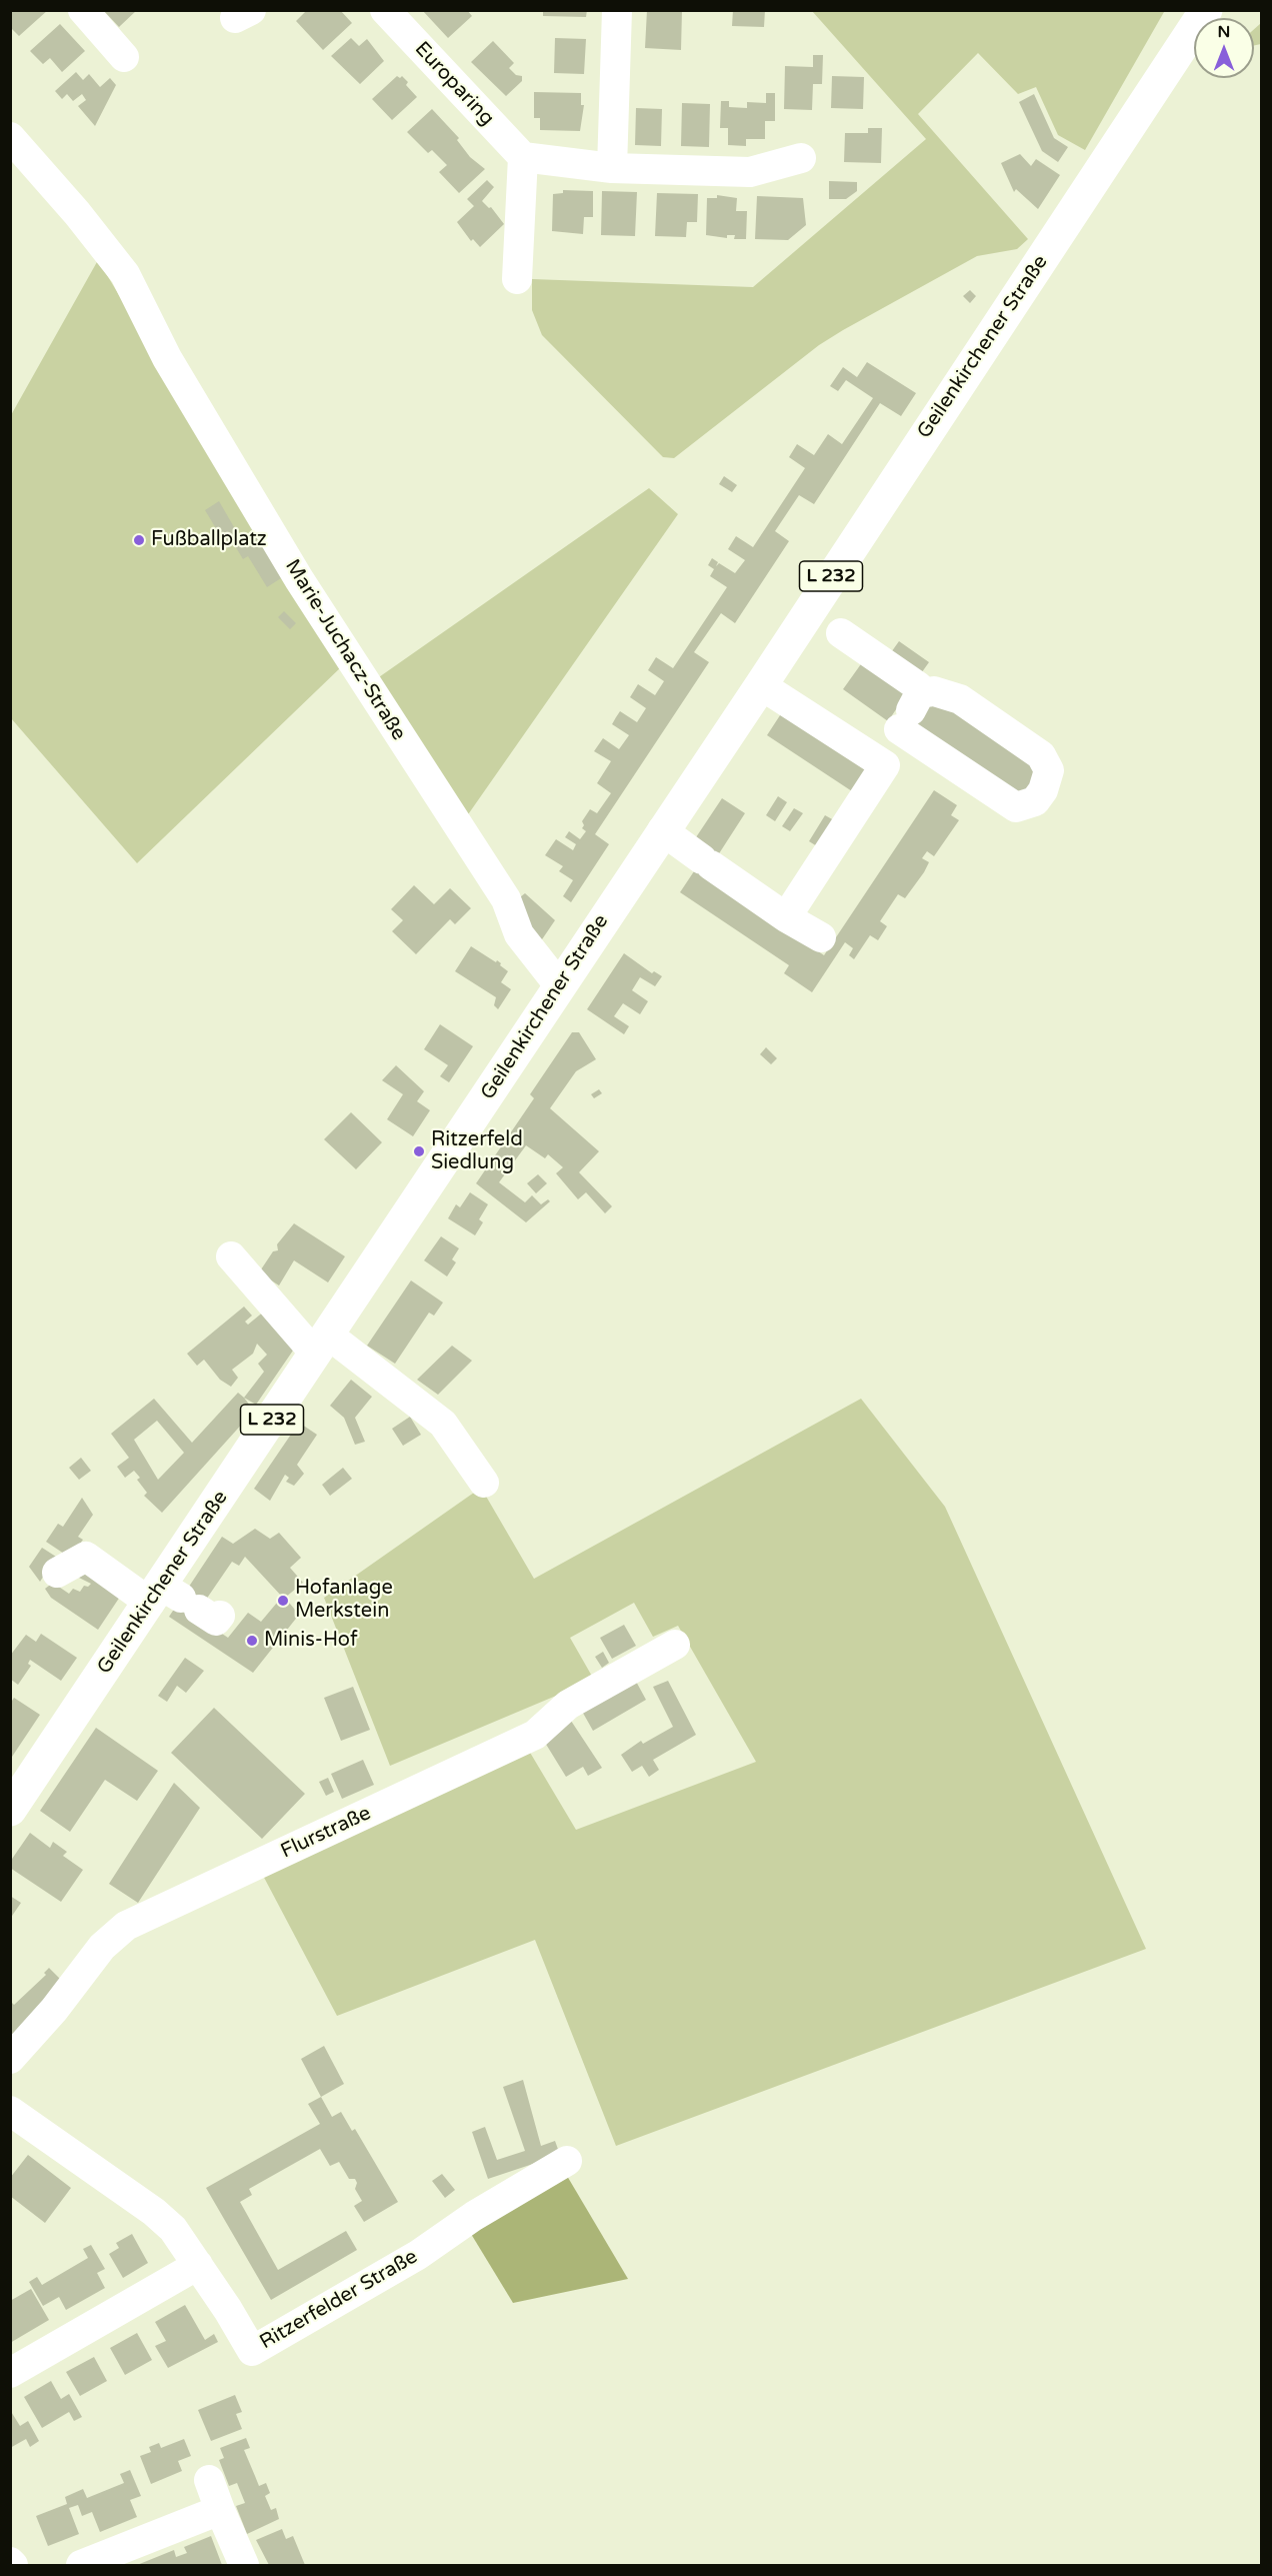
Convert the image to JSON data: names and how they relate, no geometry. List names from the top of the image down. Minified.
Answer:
{"streets":{"main road":["Geilenkirchener Straße","L 232"],"street":["Europaring","Marie-Juchacz-Straße","Flurstraße","Ritzerfelder Straße"]},"crossings":[["Geilenkirchener Straße","Marie-Juchacz-Straße"]],"places":["Fußballplatz","Ritzerfeld Siedlung","Hofanlage Merkstein","Minis-Hof"],"north":"top"}
